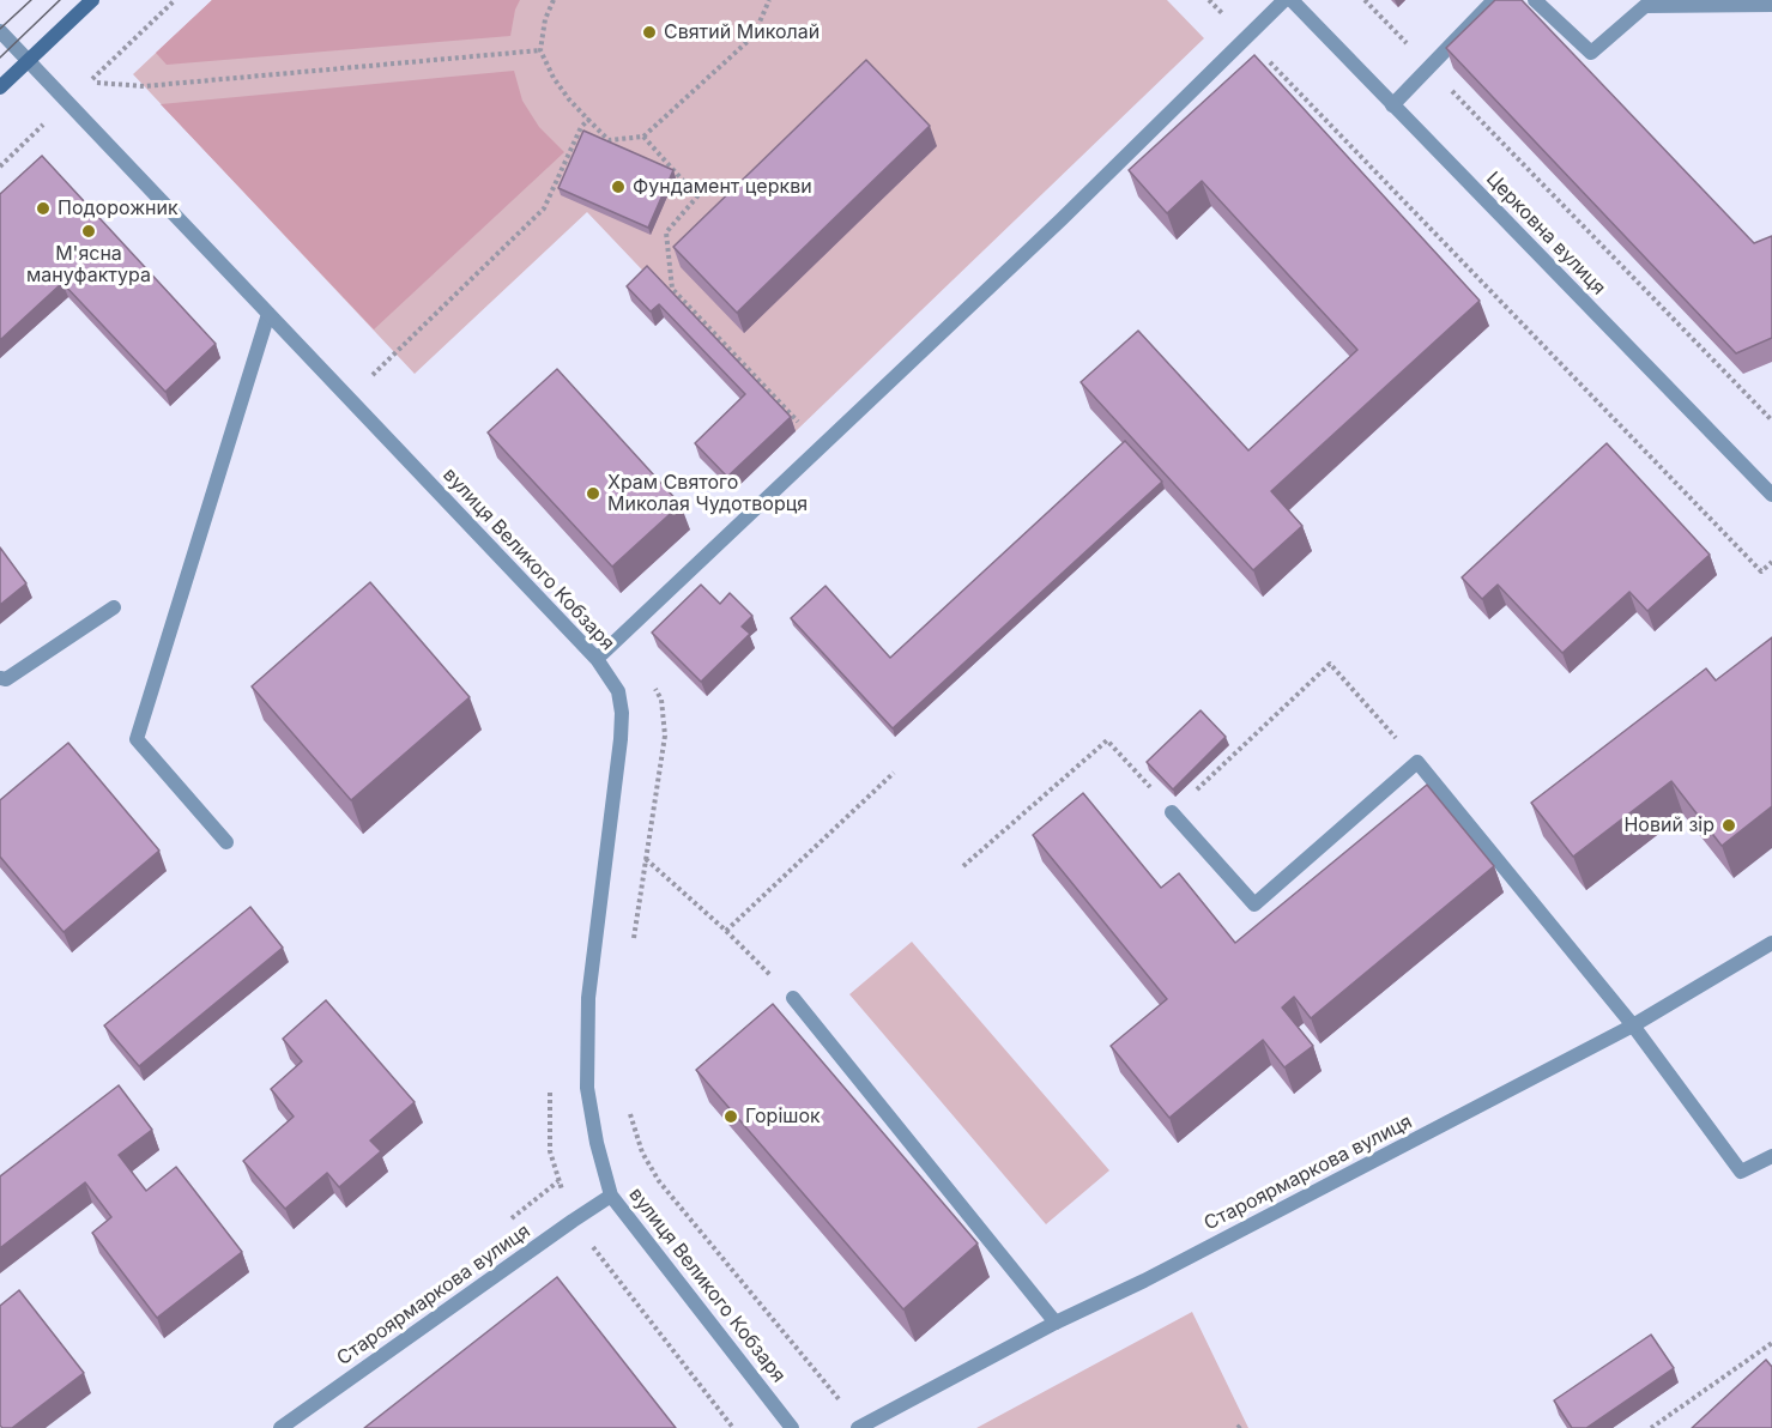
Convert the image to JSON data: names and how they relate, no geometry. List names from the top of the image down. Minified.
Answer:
{"streets":{"street":["Церковна вулиця","вулиця Великого Кобзаря","Староярмаркова вулиця"]},"crossings":[["вулиця Великого Кобзаря","Староярмаркова вулиця"]],"places":["Святий Миколай","Фундамент церкви","Подорожник","М'ясна мануфактура","Храм Святого Миколая Чудотворця","Новий зір","Горішок"]}
